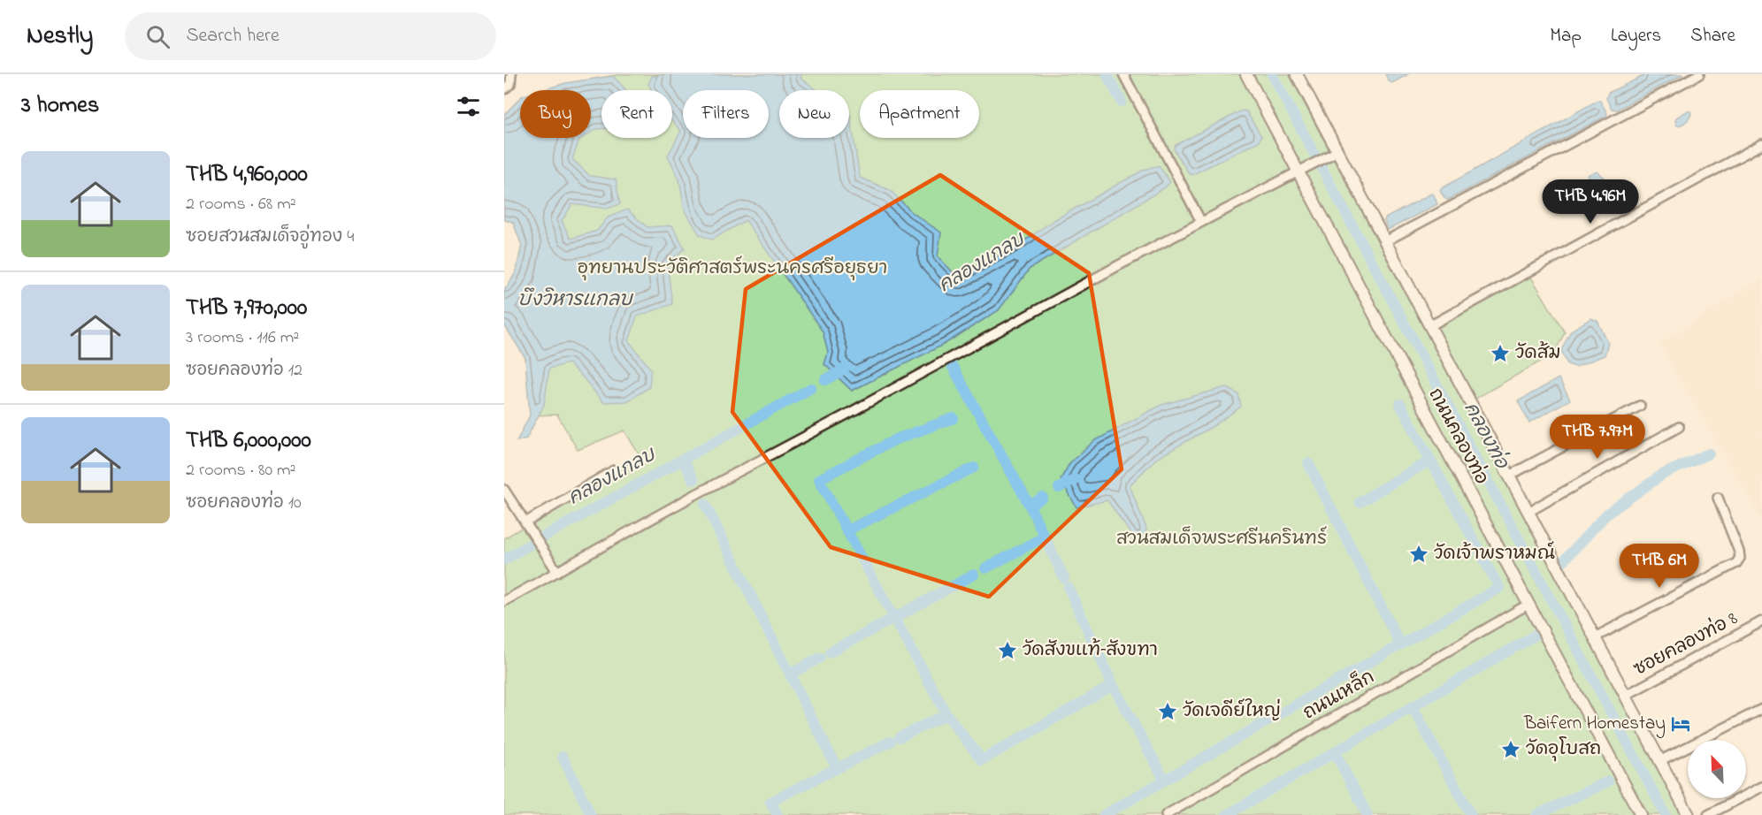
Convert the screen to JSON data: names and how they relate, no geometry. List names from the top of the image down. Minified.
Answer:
{"streets":{"street":["ถนนคลองท่อ","ซอยคลองท่อ 8","ถนนเหล็ก"]},"crossings":[["ถนนคลองท่อ","ซอยคลองท่อ 8"],["ถนนคลองท่อ","ถนนเหล็ก"]],"water":["คลองแกลบ","บึงวิหารแกลบ","คลองท่อ"],"parks":["อุทยานประวัติศาสตร์พระนครศรีอยุธยา","สวนสมเด็จพระศรีนครินทร์"],"places":{"place":["วัดส้ม","วัดเจ้าพราหมณ์","วัดสังขแท้–สังขทา","วัดเจดีย์ใหญ่","วัดอุโบสถ"],"hotel":["Baifern Homestay"]},"north":"top left","page":{"header":"Nestly","search":"Search here","nav":["Map","Layers","Share"],"heading":"3 homes","chip":["Buy","Rent","Filters","New","Apartment"],"list":[{"name":"THB 4,960,000","note":"2 rooms · 68 m² · ซอยสวนสมเด็จอู่ทอง 4"},{"name":"THB 7,970,000","note":"3 rooms · 116 m² · ซอยคลองท่อ 12"},{"name":"THB 6,000,000","note":"2 rooms · 80 m² · ซอยคลองท่อ 10"}],"price":["THB 4.96M","THB 7.97M","THB 6M"]}}
